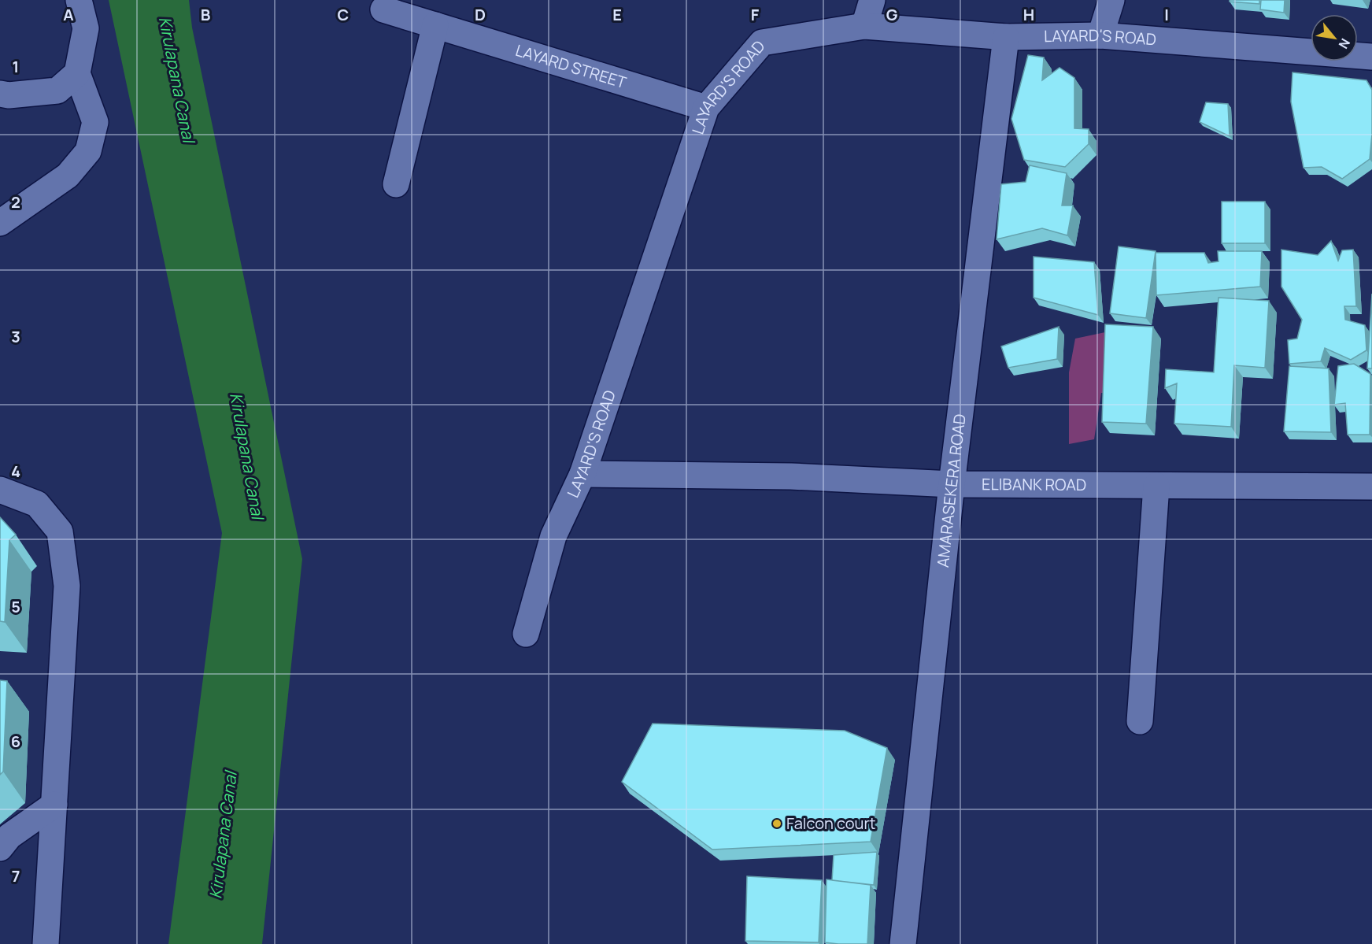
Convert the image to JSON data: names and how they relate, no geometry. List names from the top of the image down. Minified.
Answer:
{"streets":{"street":["LAYARD'S ROAD","LAYARD STREET","ELIBANK ROAD","AMARASEKERA ROAD"]},"crossings":[["LAYARD'S ROAD","LAYARD STREET"],["LAYARD'S ROAD","ELIBANK ROAD"],["LAYARD'S ROAD","AMARASEKERA ROAD"],["ELIBANK ROAD","AMARASEKERA ROAD"]],"water":["Kirulapana Canal"],"places":["Falcon court"],"north":"bottom right","grid":{"columns":["A","B","C","D","E","F","G","H","I"],"rows":["1","2","3","4","5","6","7"]}}
